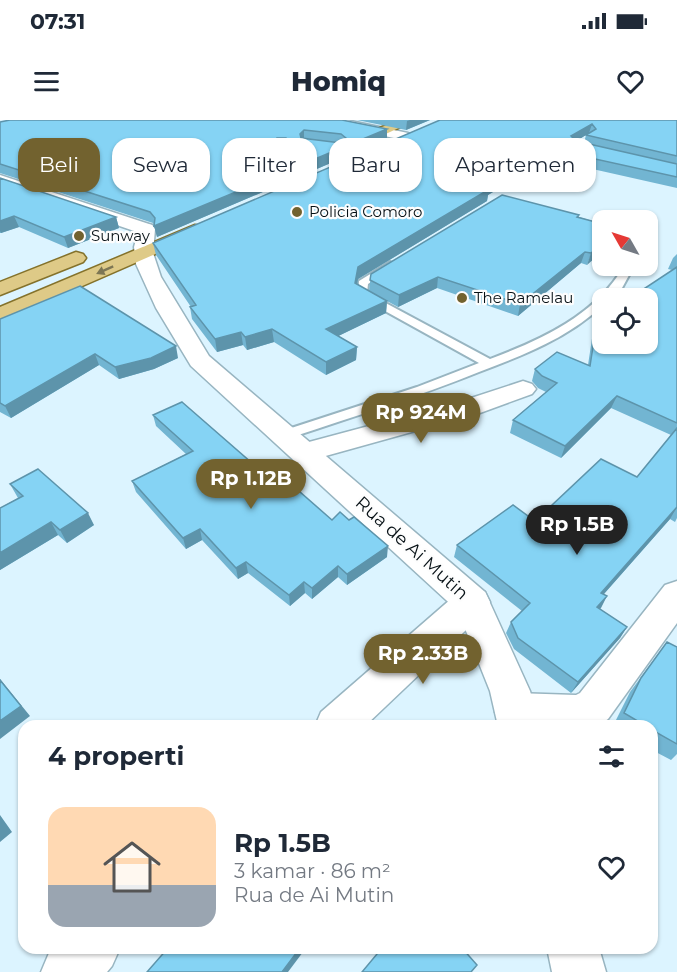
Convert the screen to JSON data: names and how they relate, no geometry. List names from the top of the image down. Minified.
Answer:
{"streets":{"street":["Rua de Ai Mutin"]},"places":["Policia Comoro","Sunway","The Ramelau"],"north":"top left","page":{"status":"07:31","header":"Homiq","chip":["Beli","Sewa","Filter","Baru","Apartemen"],"price":["Rp 924M","Rp 1.12B","Rp 1.5B","Rp 2.33B"],"heading":"4 properti","list":[{"name":"Rp 1.5B","note":"3 kamar · 86 m² · Rua de Ai Mutin"}]}}
